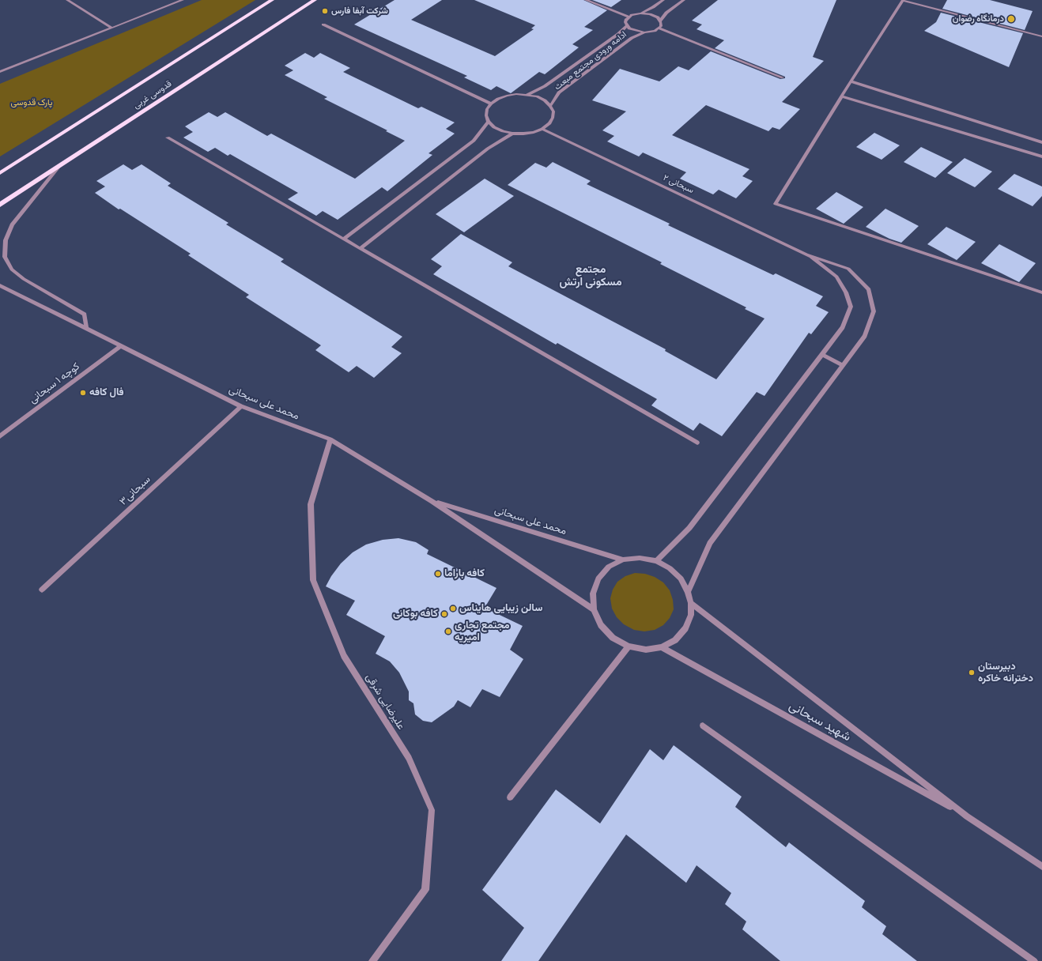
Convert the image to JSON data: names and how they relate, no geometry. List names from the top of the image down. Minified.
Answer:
{"streets":{"main road":["قدوسی غربی"],"street":["ادامه ورودی مجتمع مبعث","سبحانی ۲","کوچه ۱ سبحانی","محمد علی سبحانی","سبحانی۳","علیرضایی شرقی","شهید سبحانی"]},"crossings":[["ادامه ورودی مجتمع مبعث","سبحانی ۲"],["کوچه ۱ سبحانی","محمد علی سبحانی"],["محمد علی سبحانی","سبحانی۳"],["محمد علی سبحانی","علیرضایی شرقی"],["محمد علی سبحانی","شهید سبحانی"]],"districts":["مجتمع مسکونی ارتش"],"parks":["پارک قدوسی"],"places":["شرکت آبفا فارس","درمانگاه رضوان","فال کافه","کافه باراما","سالن زیبایی هایناس","کافه بوکانی","مجتمع تجاری امیریه","دبیرستان دخترانه خاکره"]}
